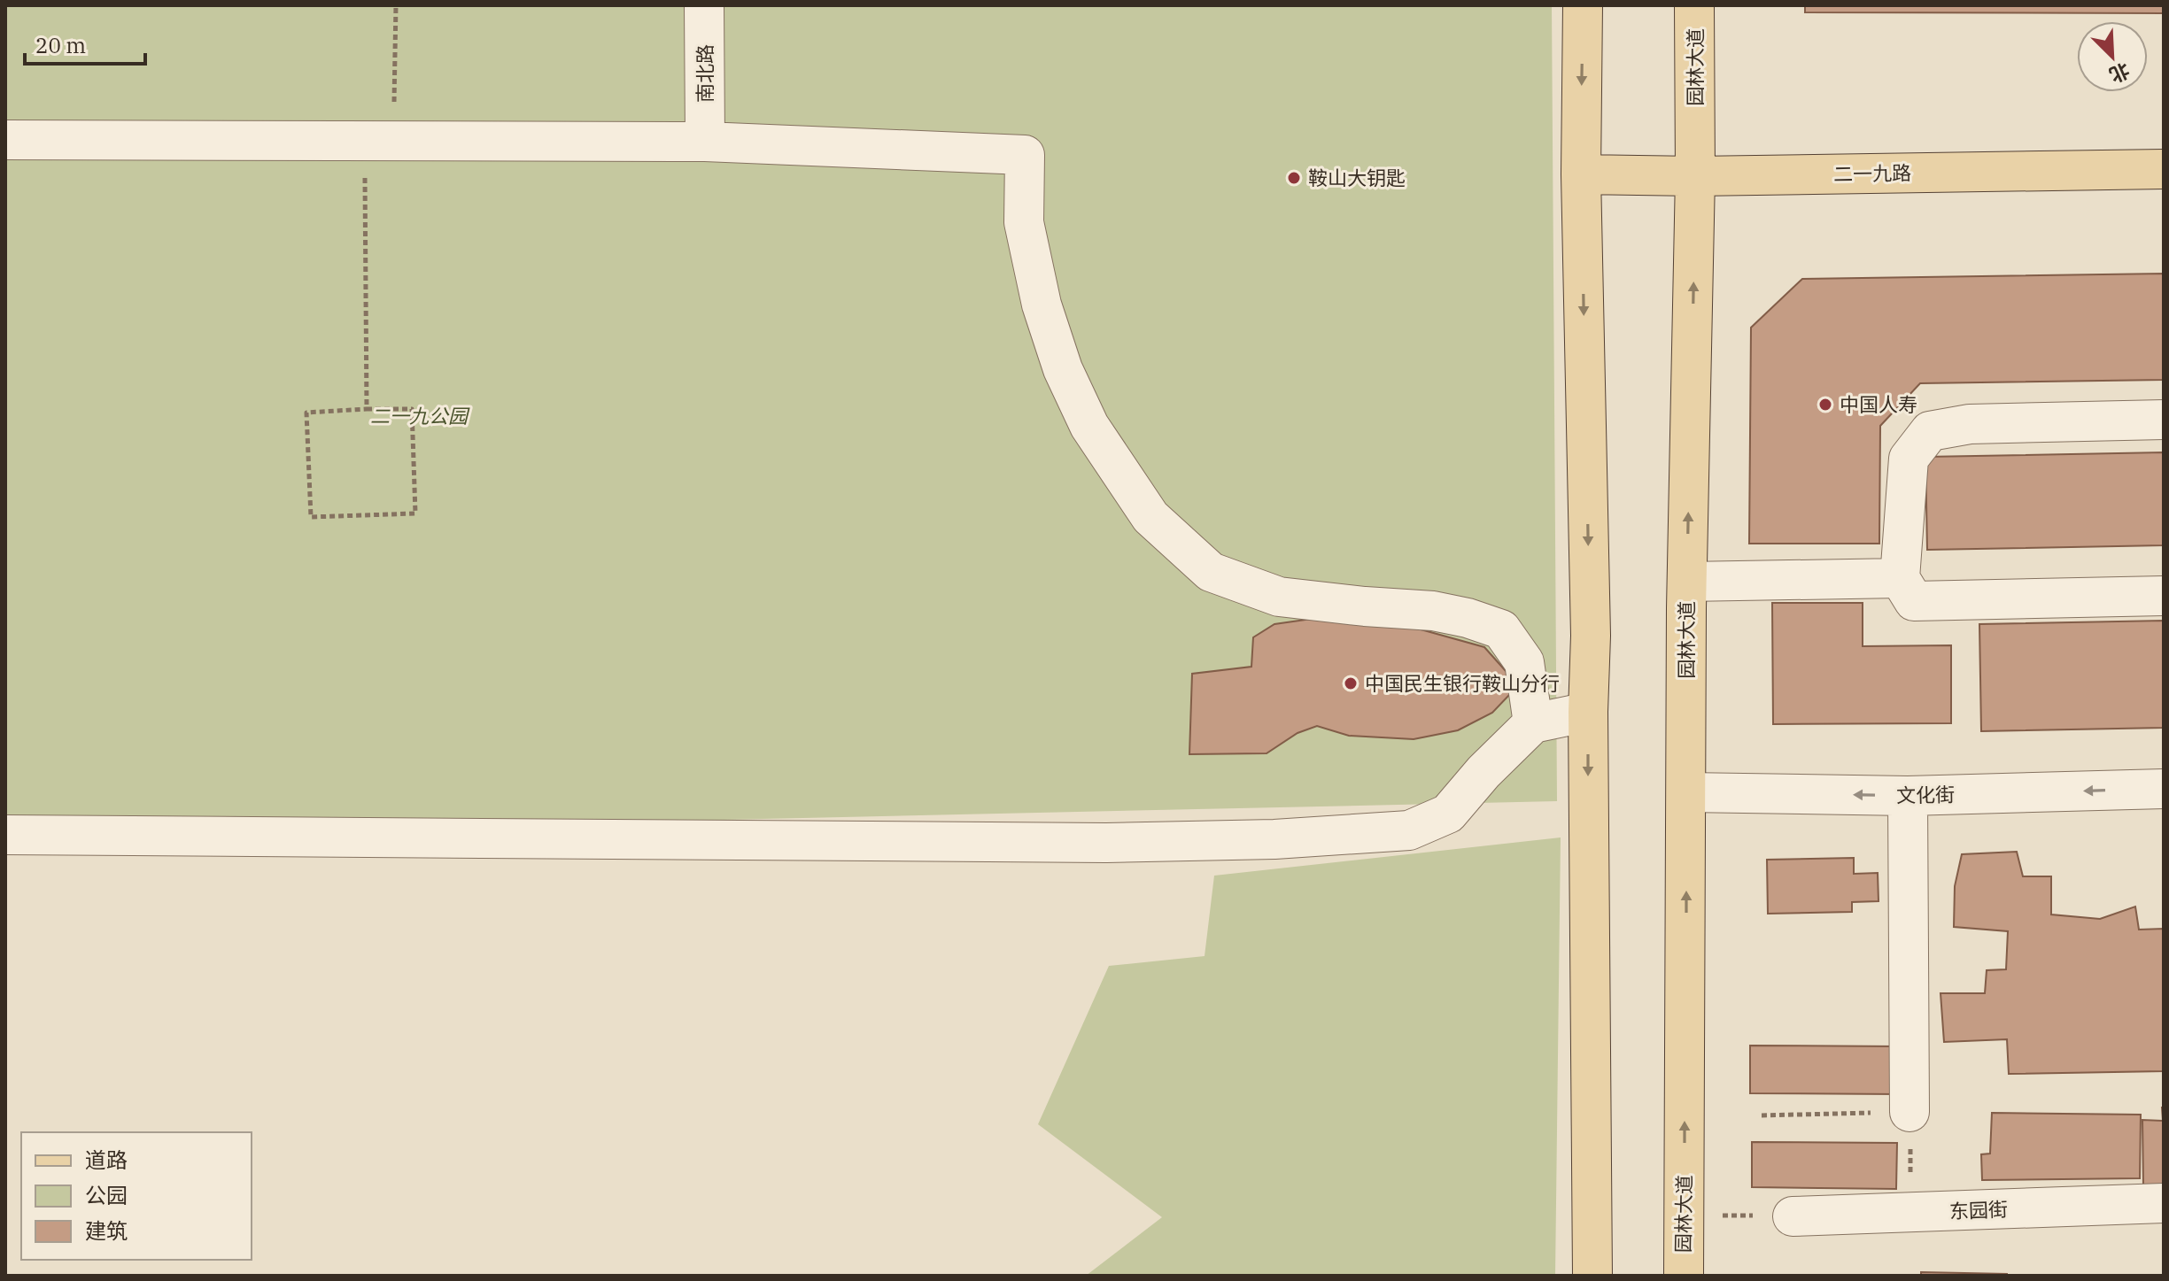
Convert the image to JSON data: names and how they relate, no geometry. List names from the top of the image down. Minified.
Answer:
{"streets":{"main road":["园林大道","二一九路"],"street":["南北路","文化街","东园街"]},"crossings":[["园林大道","二一九路"],["园林大道","文化街"]],"parks":["二一九公园"],"places":["鞍山大钥匙","中国人寿","中国民生银行鞍山分行"],"legend":["道路","公园","建筑"],"scale_bar":"20 m","north":"bottom right"}
